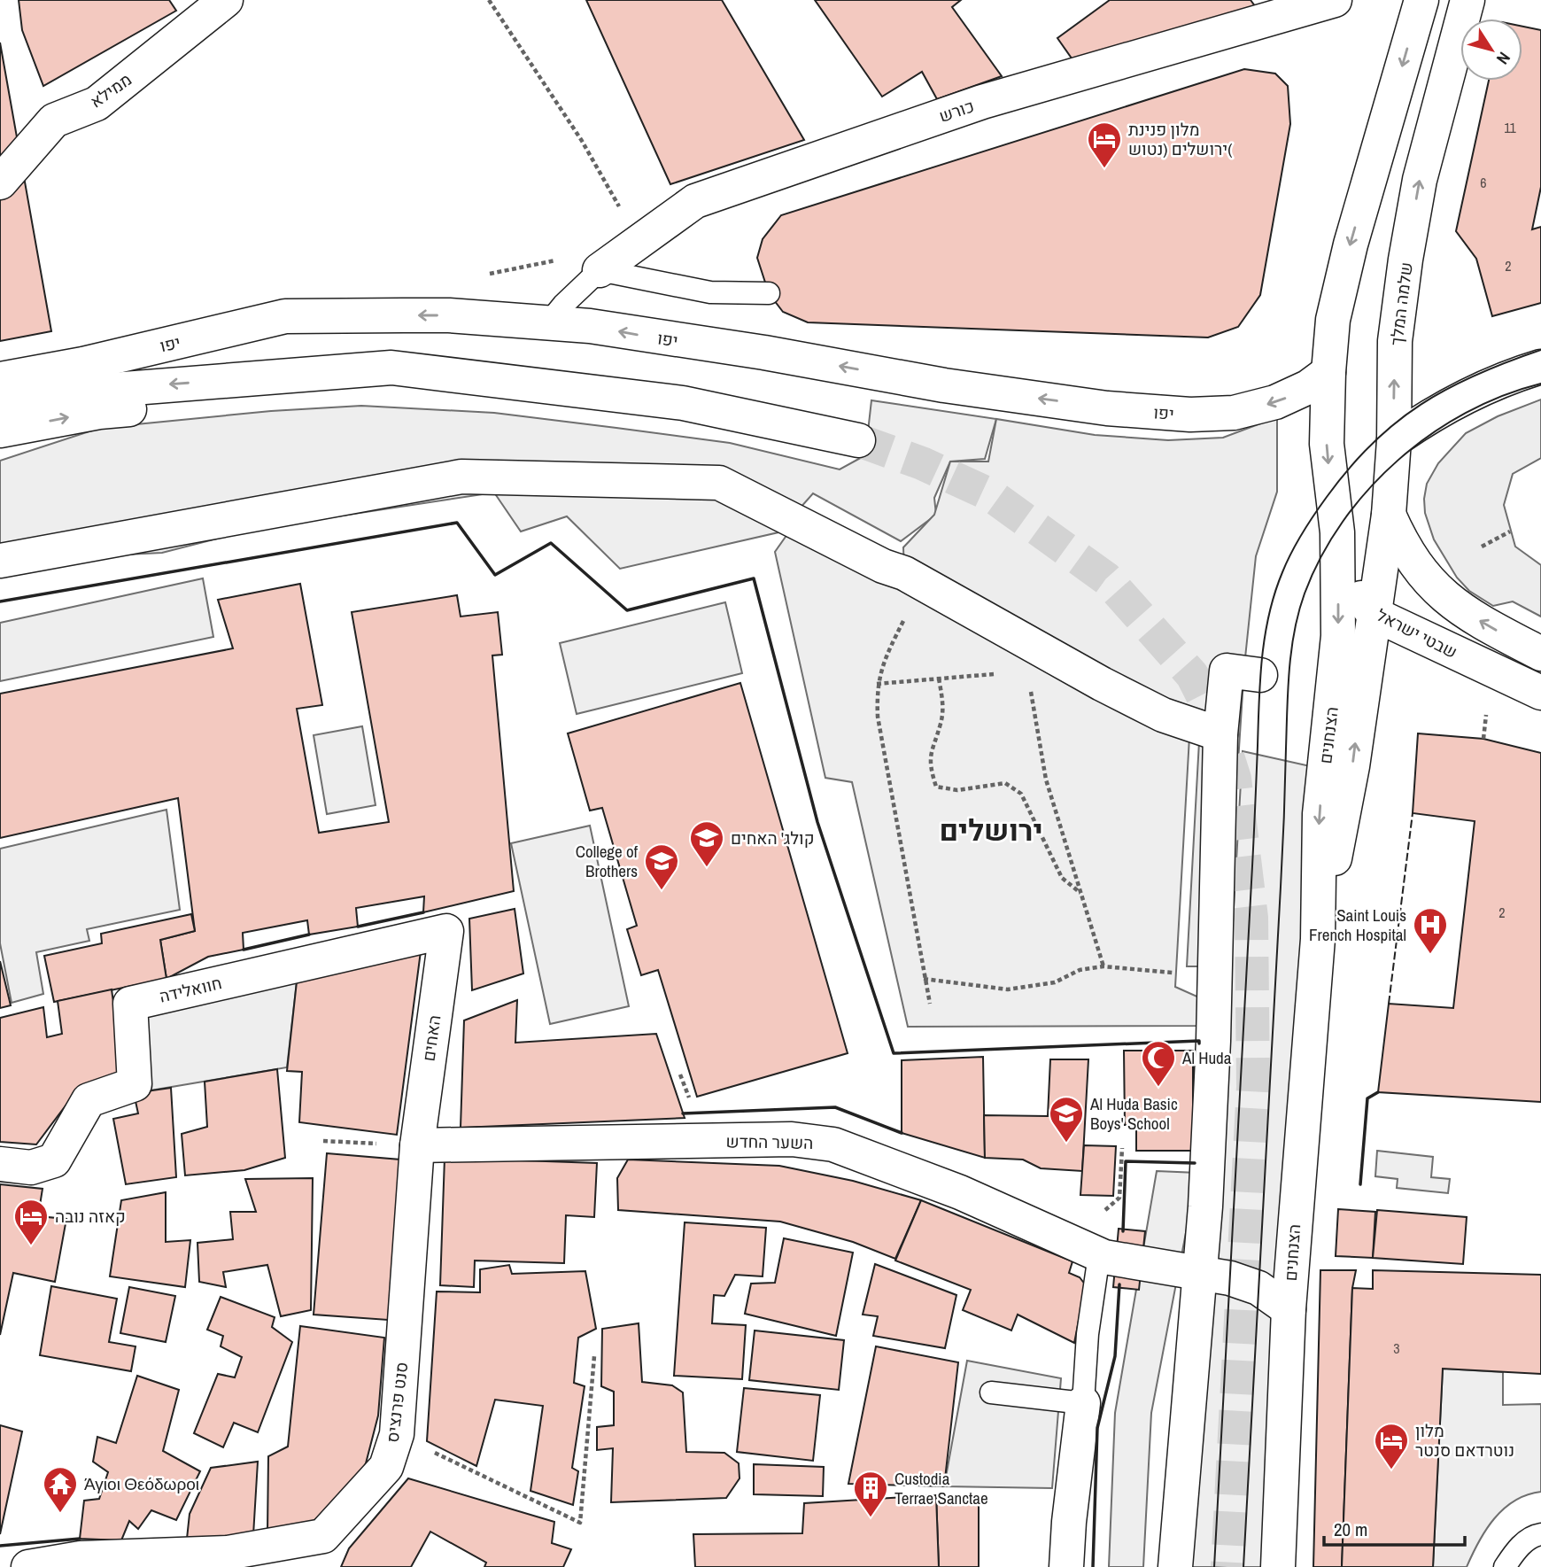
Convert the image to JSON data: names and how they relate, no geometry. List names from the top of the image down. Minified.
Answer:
{"streets":{"main road":["ממילא","כורש","שלמה המלך","יפו","שבטי ישראל","הצנחנים","חוואלידה","האחים","השער החדש","סנט פרנציס"]},"crossings":[["שלמה המלך","שבטי ישראל"],["שלמה המלך","הצנחנים"],["שבטי ישראל","הצנחנים"],["הצנחנים","השער החדש"],["חוואלידה","האחים"],["האחים","השער החדש"],["האחים","סנט פרנציס"],["השער החדש","סנט פרנציס"]],"districts":["ירושלים"],"places":{"hotel":["מלון פנינת ירושלים (נטוש(","קאזה נובה","מלון נוטרדאם סנטר"],"school or university":["קולג' האחים","College of Brothers","Al Huda Basic Boys' School"],"hospital":["Saint Louis French Hospital"],"mosque":["Al Huda"],"temple":["Άγιοι Θεόδωροι"],"building":["Custodia Terrae Sanctae"]},"house_numbers":["11","6","2","2","3"],"scale_bar":"20 m","north":"bottom right"}
